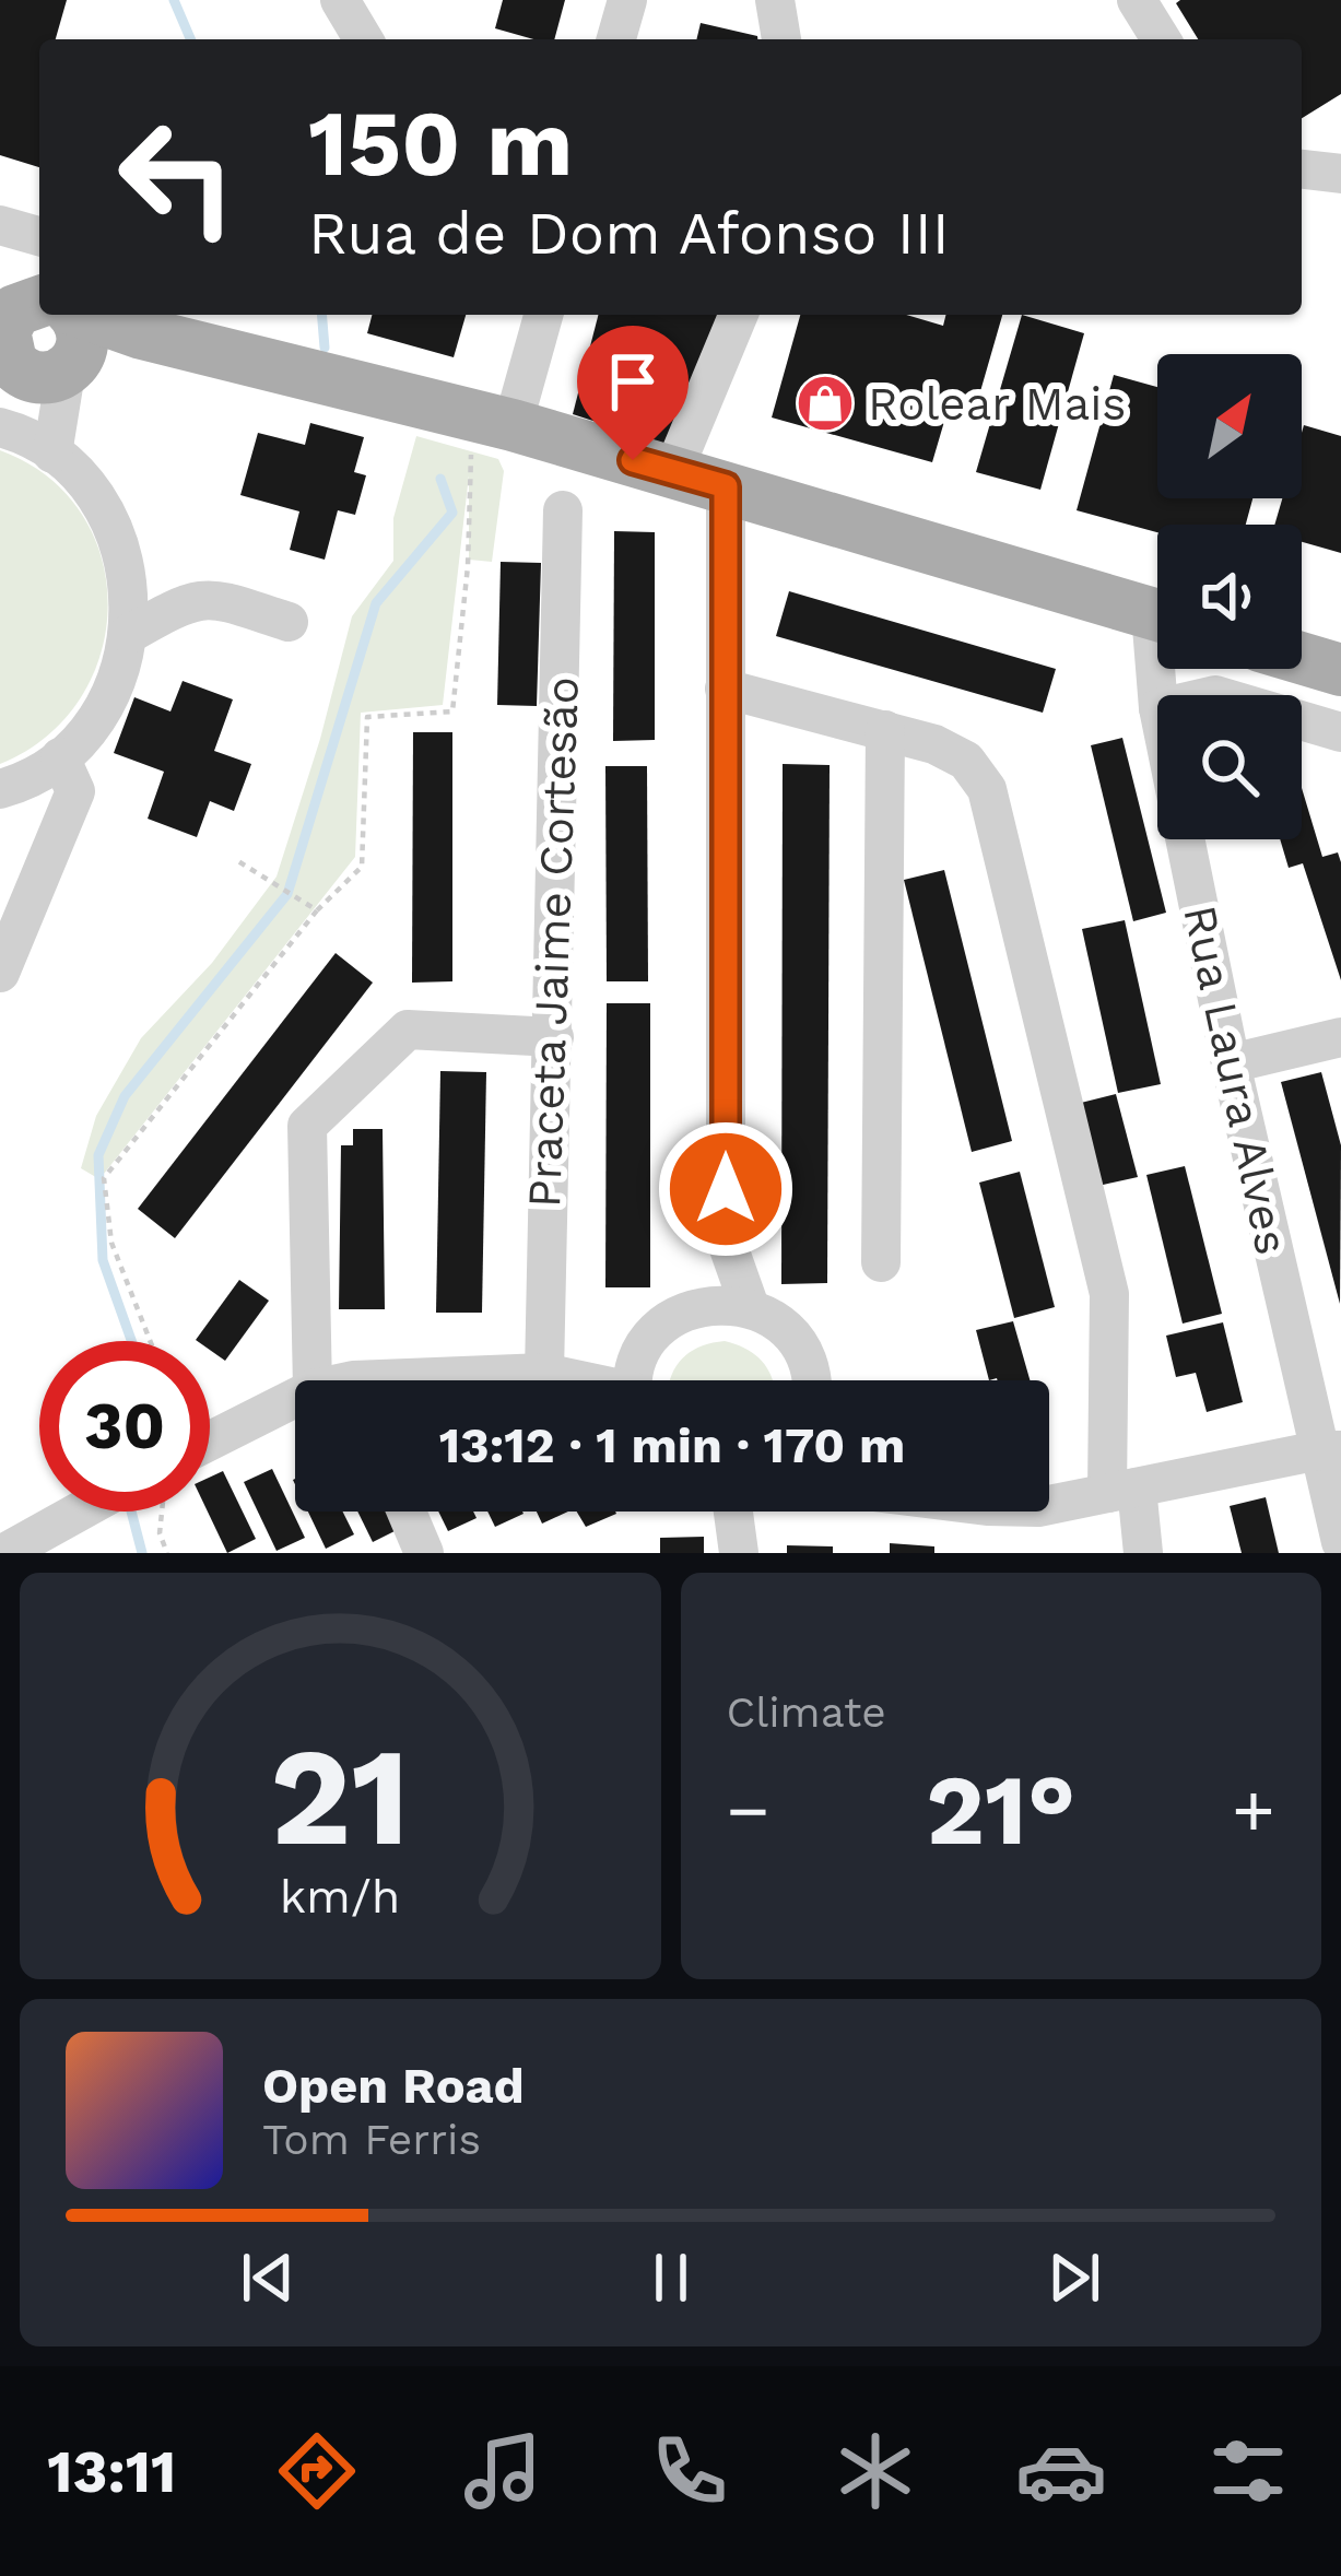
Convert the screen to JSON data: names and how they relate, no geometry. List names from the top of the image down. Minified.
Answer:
{"streets":{"street":["Praceta Jaime Cortesão","Rua Laura Alves"]},"places":{"shop":["Rolear Mais"]},"north":"top right","page":{"turn":["150 m","Rua de Dom Afonso III"],"limit":"30","trip":"13:12 · 1 min · 170 m","tile":"Climate","heat":["−","21°","+"],"song":["Open Road","Tom Ferris"],"tabs":"13:11","gauge":["21","km/h"]}}
